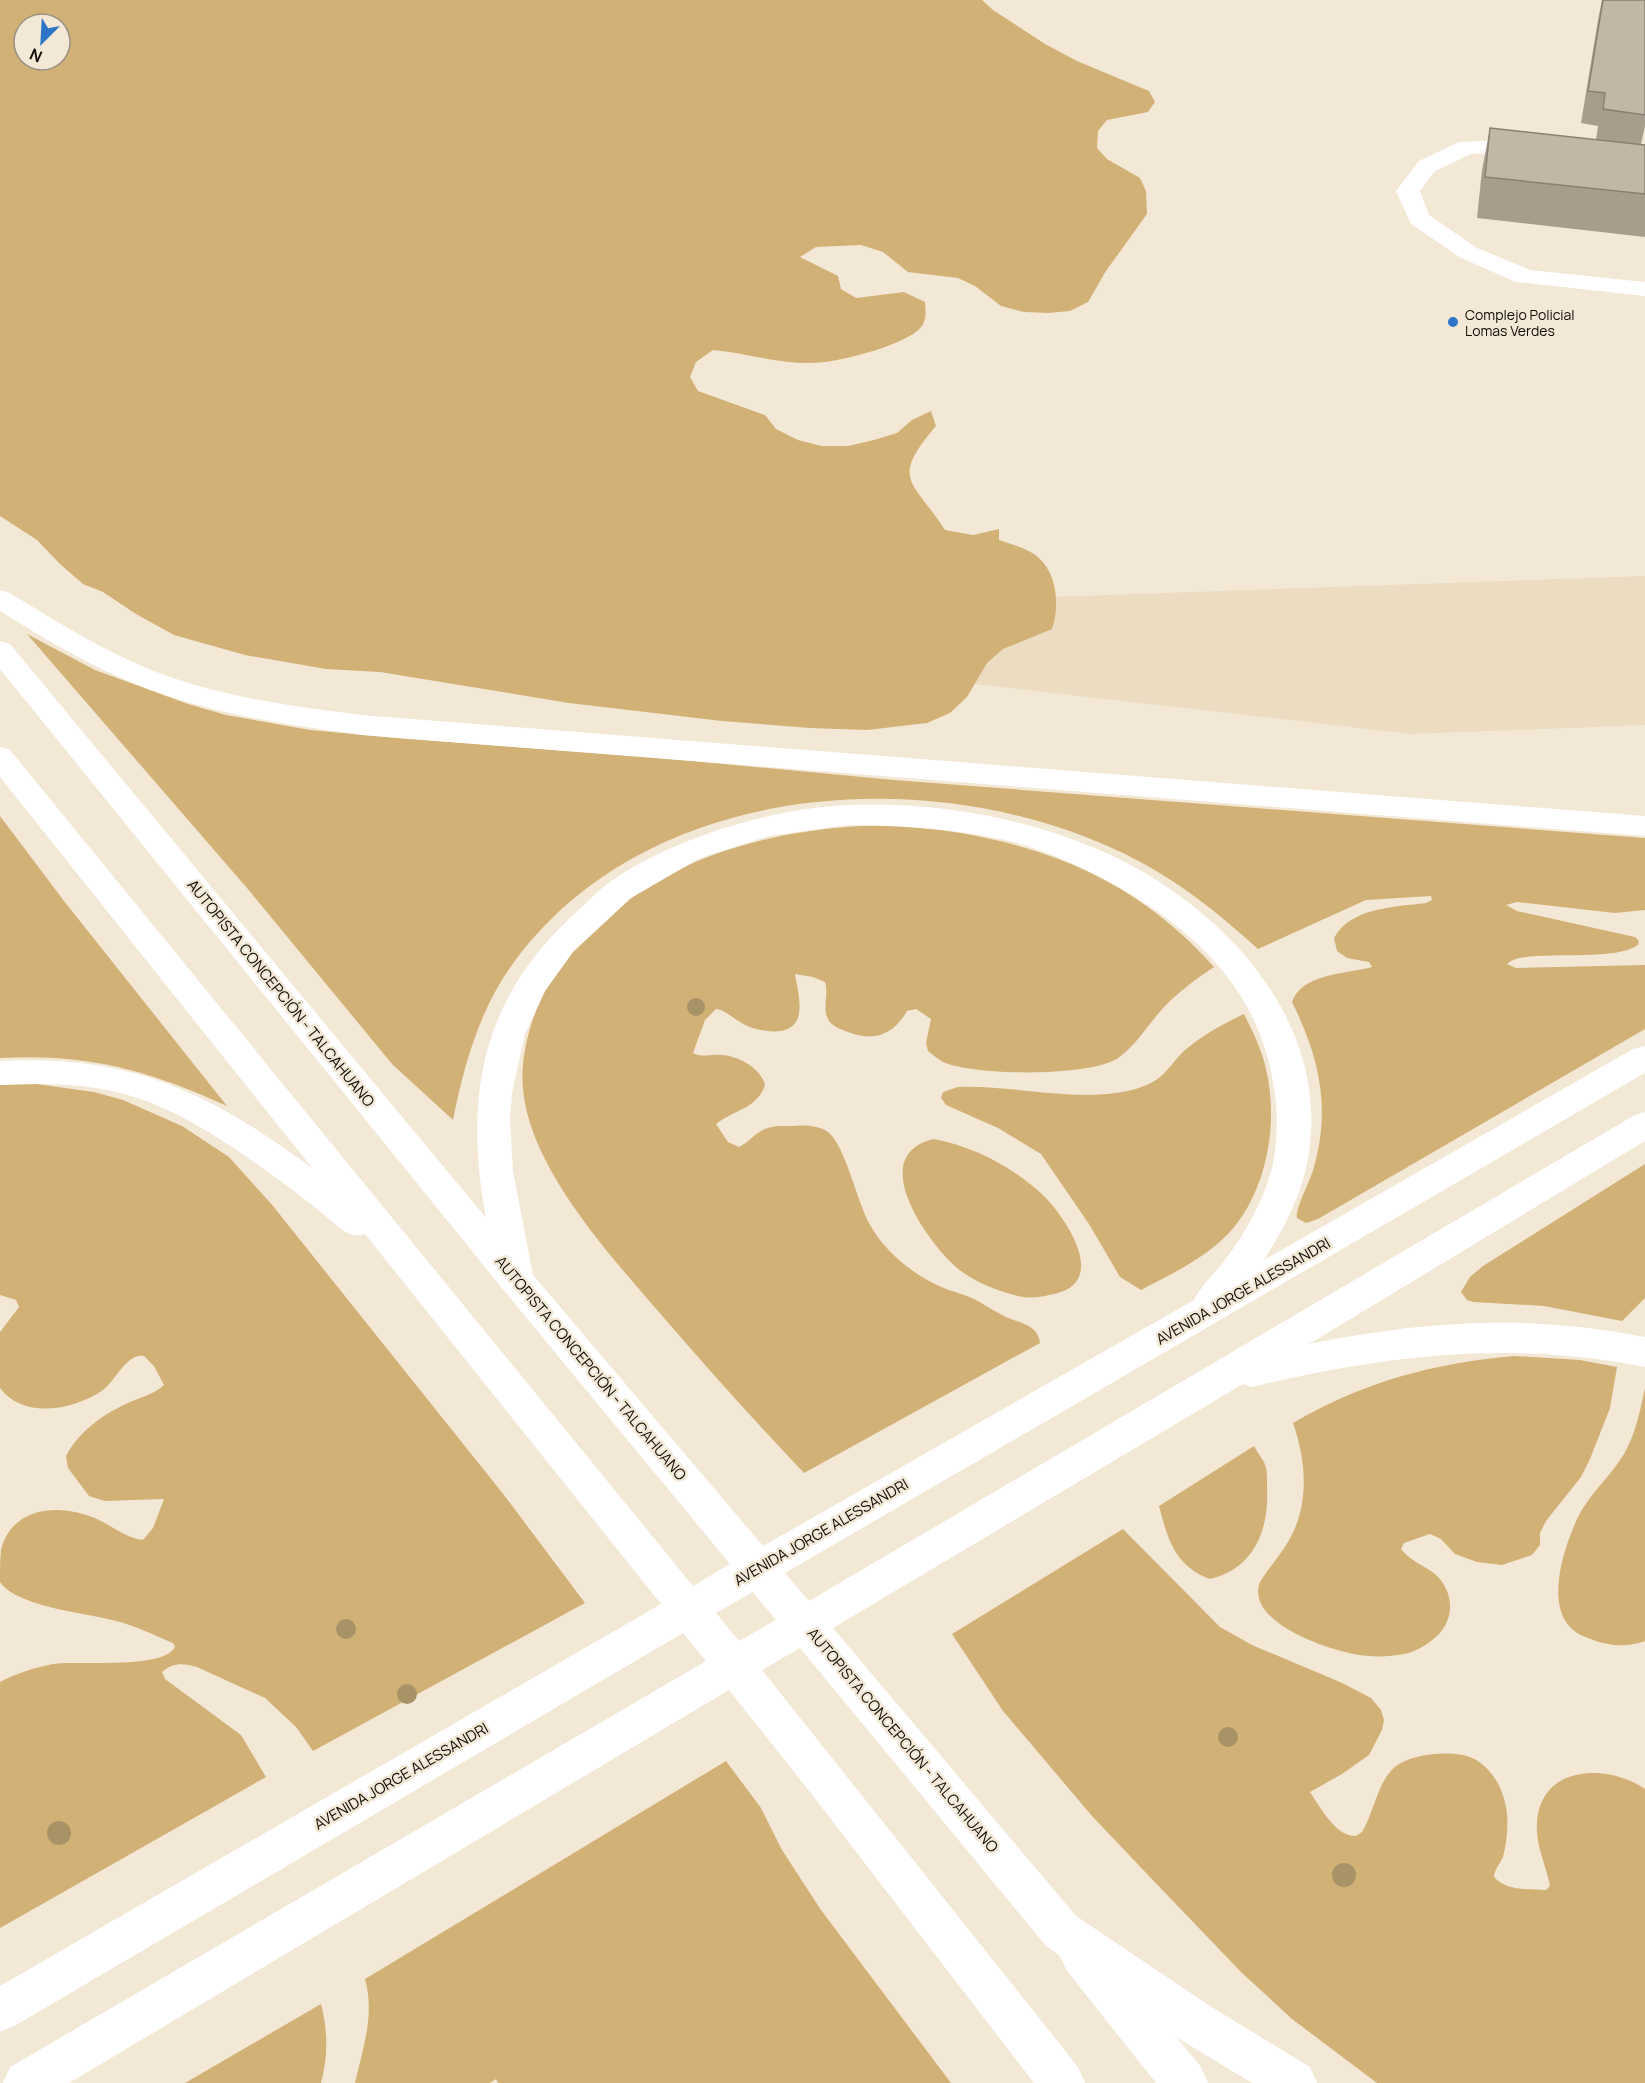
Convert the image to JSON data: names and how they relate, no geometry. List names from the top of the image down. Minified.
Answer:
{"streets":{"main road":["AUTOPISTA CONCEPCIÓN - TALCAHUANO","AVENIDA JORGE ALESSANDRI"]},"places":["Complejo Policial Lomas Verdes"],"north":"bottom left"}
